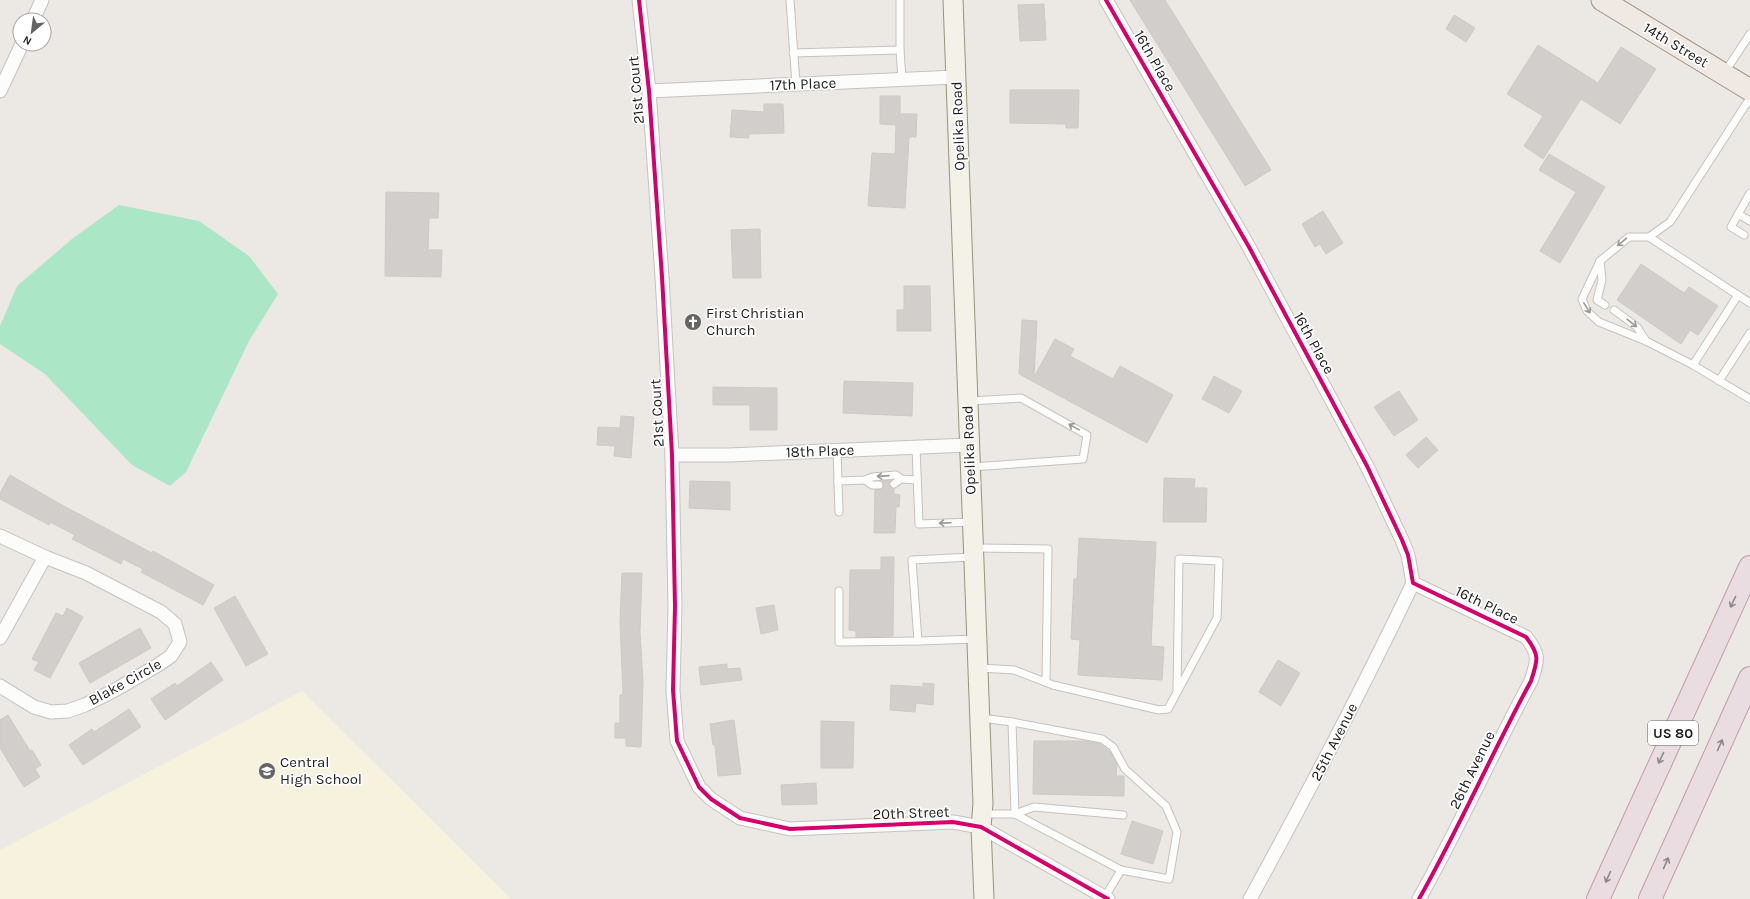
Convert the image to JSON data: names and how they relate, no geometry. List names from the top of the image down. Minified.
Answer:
{"streets":{"highway":["US 80"],"main road":["14th Street","Opelika Road"],"street":["16th Place","17th Place","21st Court","18th Place","Blake Circle","25th Avenue","26th Avenue","20th Street"]},"crossings":[["16th Place","25th Avenue"],["16th Place","26th Avenue"],["17th Place","21st Court"],["17th Place","Opelika Road"],["21st Court","18th Place"],["21st Court","20th Street"],["Opelika Road","18th Place"],["Opelika Road","20th Street"]],"places":{"church":["First Christian Church"],"school or university":["Central High School"]},"north":"bottom left"}
